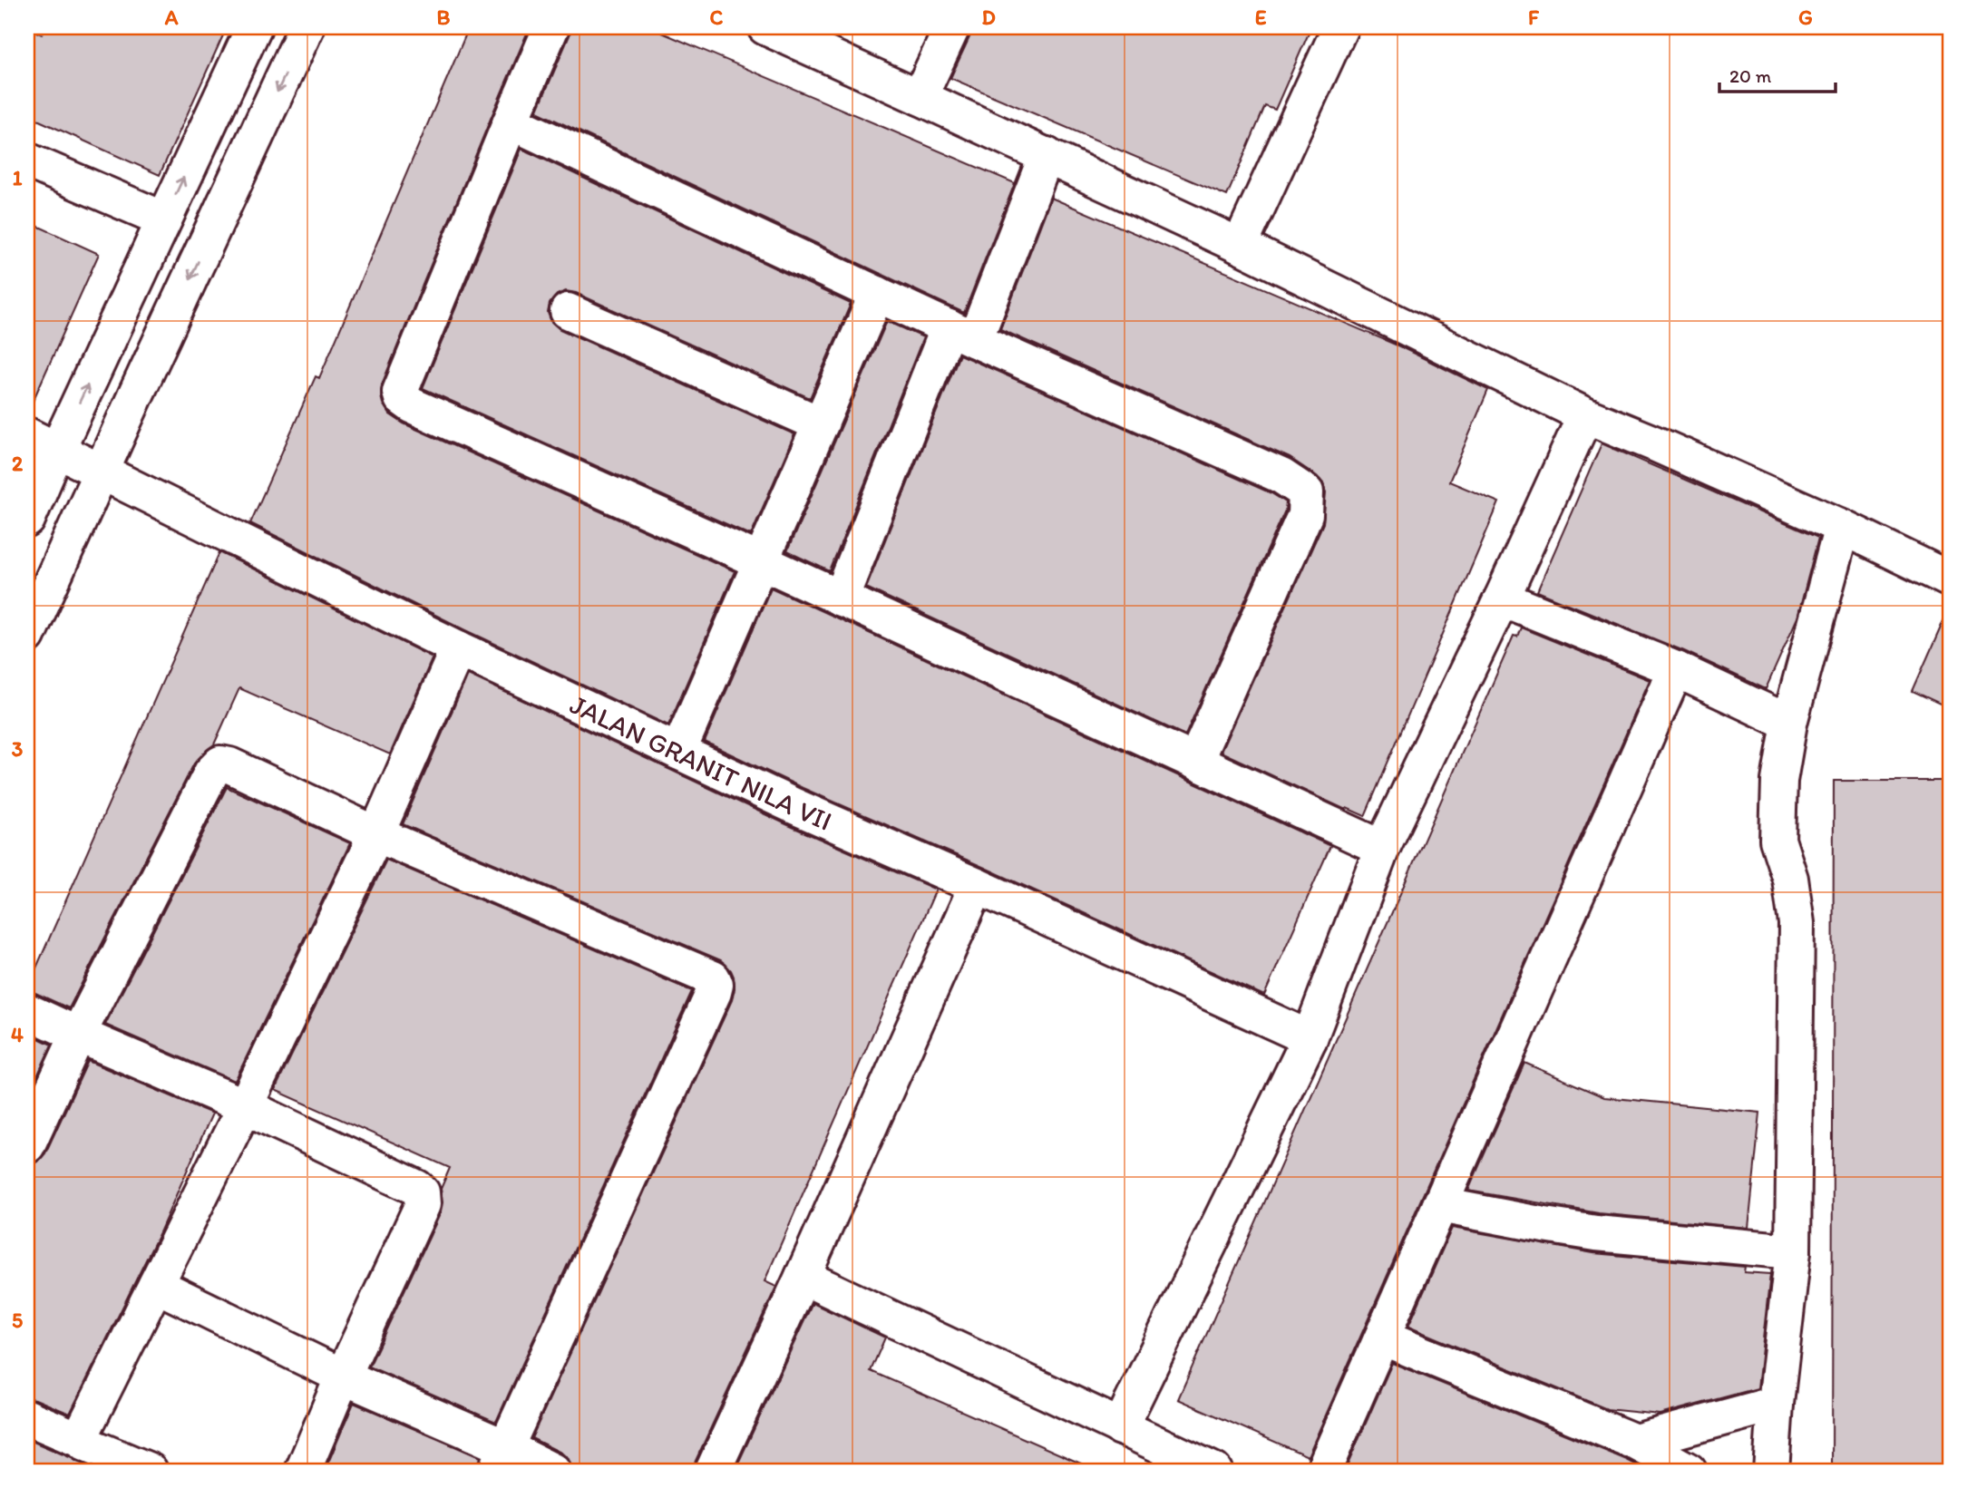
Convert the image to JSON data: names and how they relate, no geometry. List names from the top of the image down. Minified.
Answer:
{"streets":{"street":["JALAN GRANIT NILA VII"]},"scale_bar":"20 m","grid":{"columns":["A","B","C","D","E","F","G"],"rows":["1","2","3","4","5"]}}
